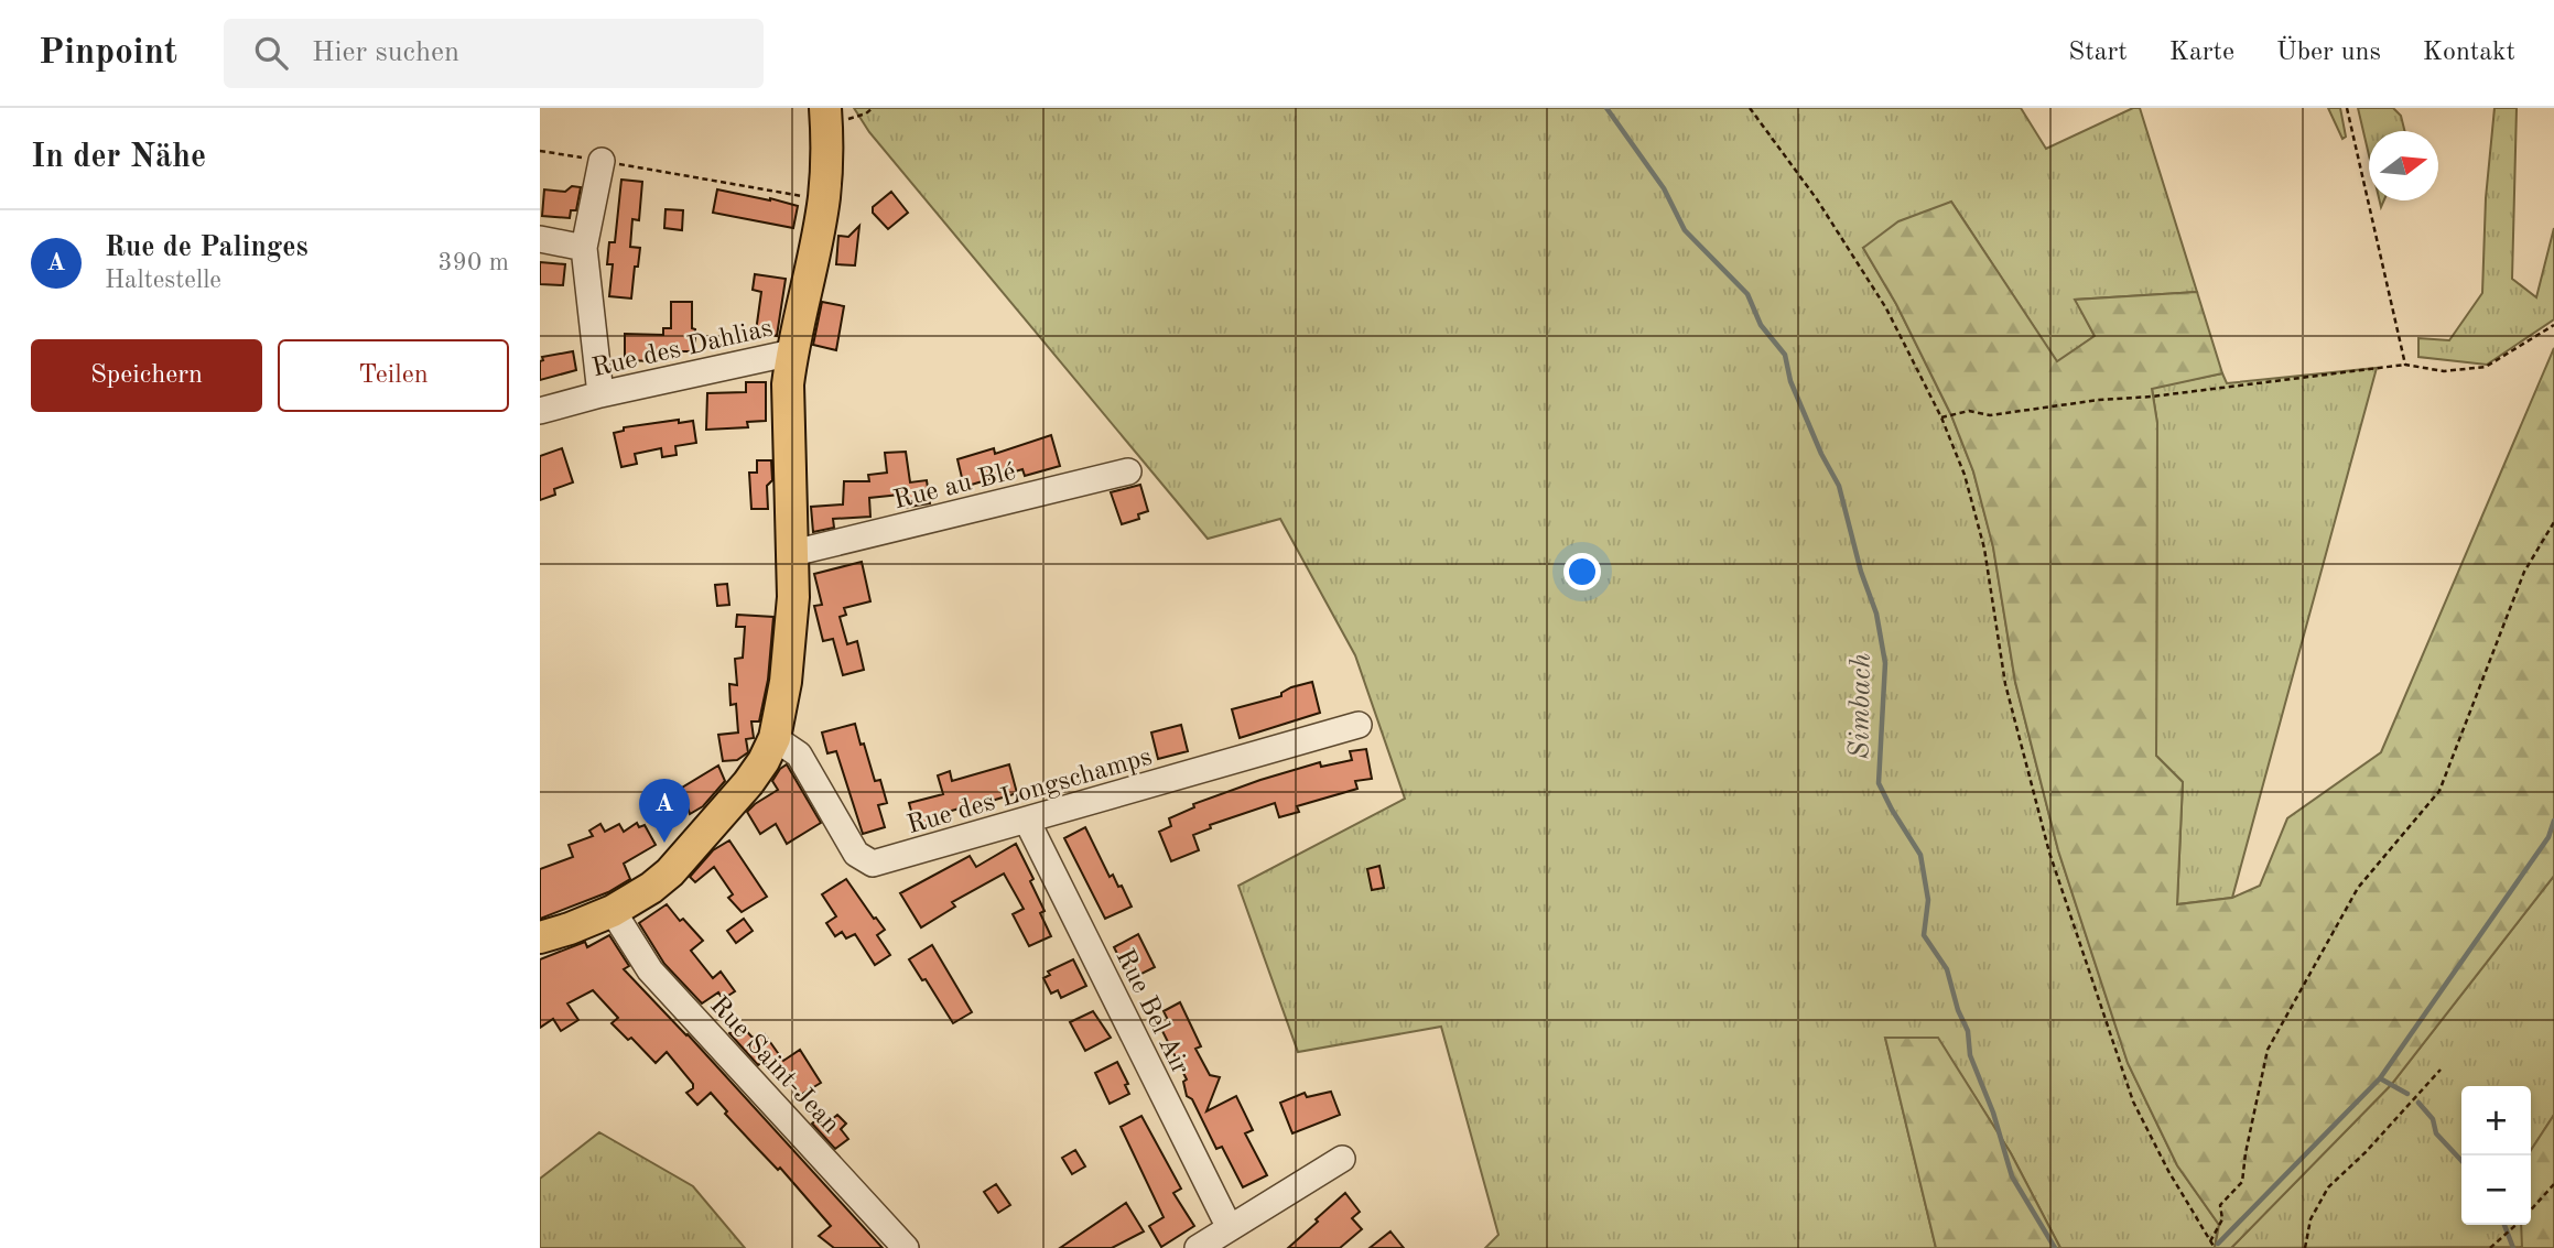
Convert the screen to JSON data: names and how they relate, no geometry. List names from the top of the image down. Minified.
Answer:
{"streets":{"street":["Rue des Dahlias","Rue au Blé","Rue des Longschamps","Rue Bel Air","Rue Saint-Jean"]},"crossings":[["Rue des Longschamps","Rue Bel Air"]],"water":["Simbach"],"north":"right","page":{"header":"Pinpoint","search":"Hier suchen","nav":["Start","Karte","Über uns","Kontakt"],"heading":"In der Nähe","list":[{"mark":"A","name":"Rue de Palinges","note":"Haltestelle","value":"390 m"}],"buttons":["Speichern","Teilen"],"pins":"A","map_buttons":["+","−"]}}
